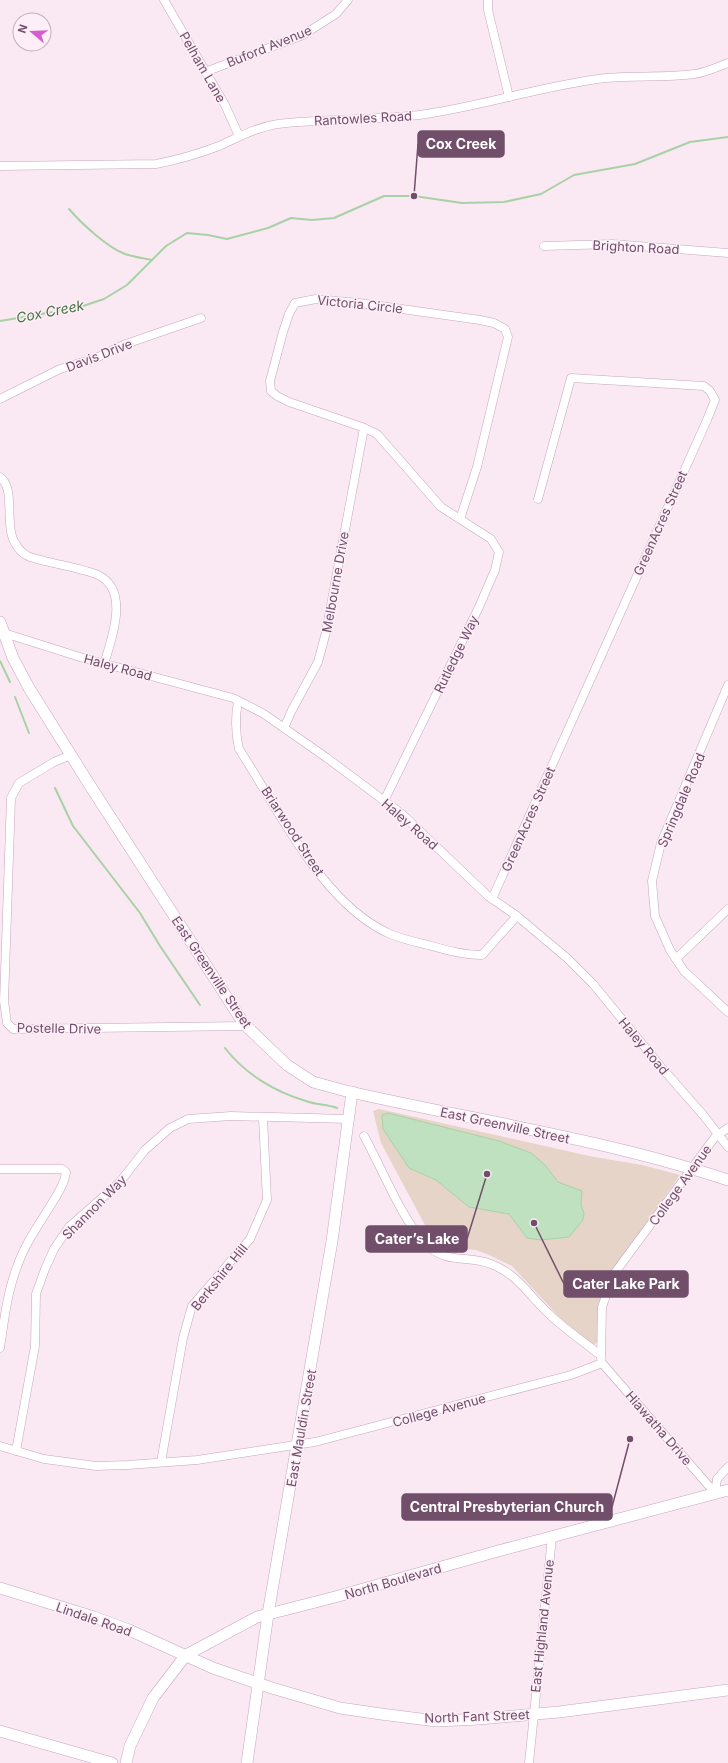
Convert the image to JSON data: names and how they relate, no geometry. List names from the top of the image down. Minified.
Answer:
{"streets":{"main road":["East Greenville Street","East Mauldin Street","North Boulevard","Lindale Road","North Fant Street"],"street":["Buford Avenue","Pelham Lane","Rantowles Road","Brighton Road","Victoria Circle","Davis Drive","GreenAcres Street","Melbourne Drive","Rutledge Way","Haley Road","Springdale Road","Briarwood Street","Postelle Drive","College Avenue","Shannon Way","Berkshire Hill","Hiawatha Drive","East Highland Avenue"]},"crossings":[["Buford Avenue","Pelham Lane"],["Pelham Lane","Rantowles Road"],["Victoria Circle","Melbourne Drive"],["Victoria Circle","Rutledge Way"],["GreenAcres Street","Haley Road"],["Melbourne Drive","Haley Road"],["Rutledge Way","Haley Road"],["Haley Road","Briarwood Street"],["Haley Road","East Greenville Street"],["Haley Road","College Avenue"],["East Greenville Street","Postelle Drive"],["East Greenville Street","College Avenue"],["East Greenville Street","East Mauldin Street"],["College Avenue","Shannon Way"],["College Avenue","Berkshire Hill"],["College Avenue","East Mauldin Street"],["College Avenue","Hiawatha Drive"],["Shannon Way","Berkshire Hill"],["Shannon Way","East Mauldin Street"],["East Mauldin Street","North Boulevard"],["East Mauldin Street","North Fant Street"],["Hiawatha Drive","North Boulevard"],["North Boulevard","Lindale Road"],["North Boulevard","East Highland Avenue"],["North Boulevard","North Fant Street"],["Lindale Road","North Fant Street"],["East Highland Avenue","North Fant Street"]],"water":["Cox Creek"],"places":["Cox Creek","Cater’s Lake","Cater Lake Park","Central Presbyterian Church"],"north":"left"}
